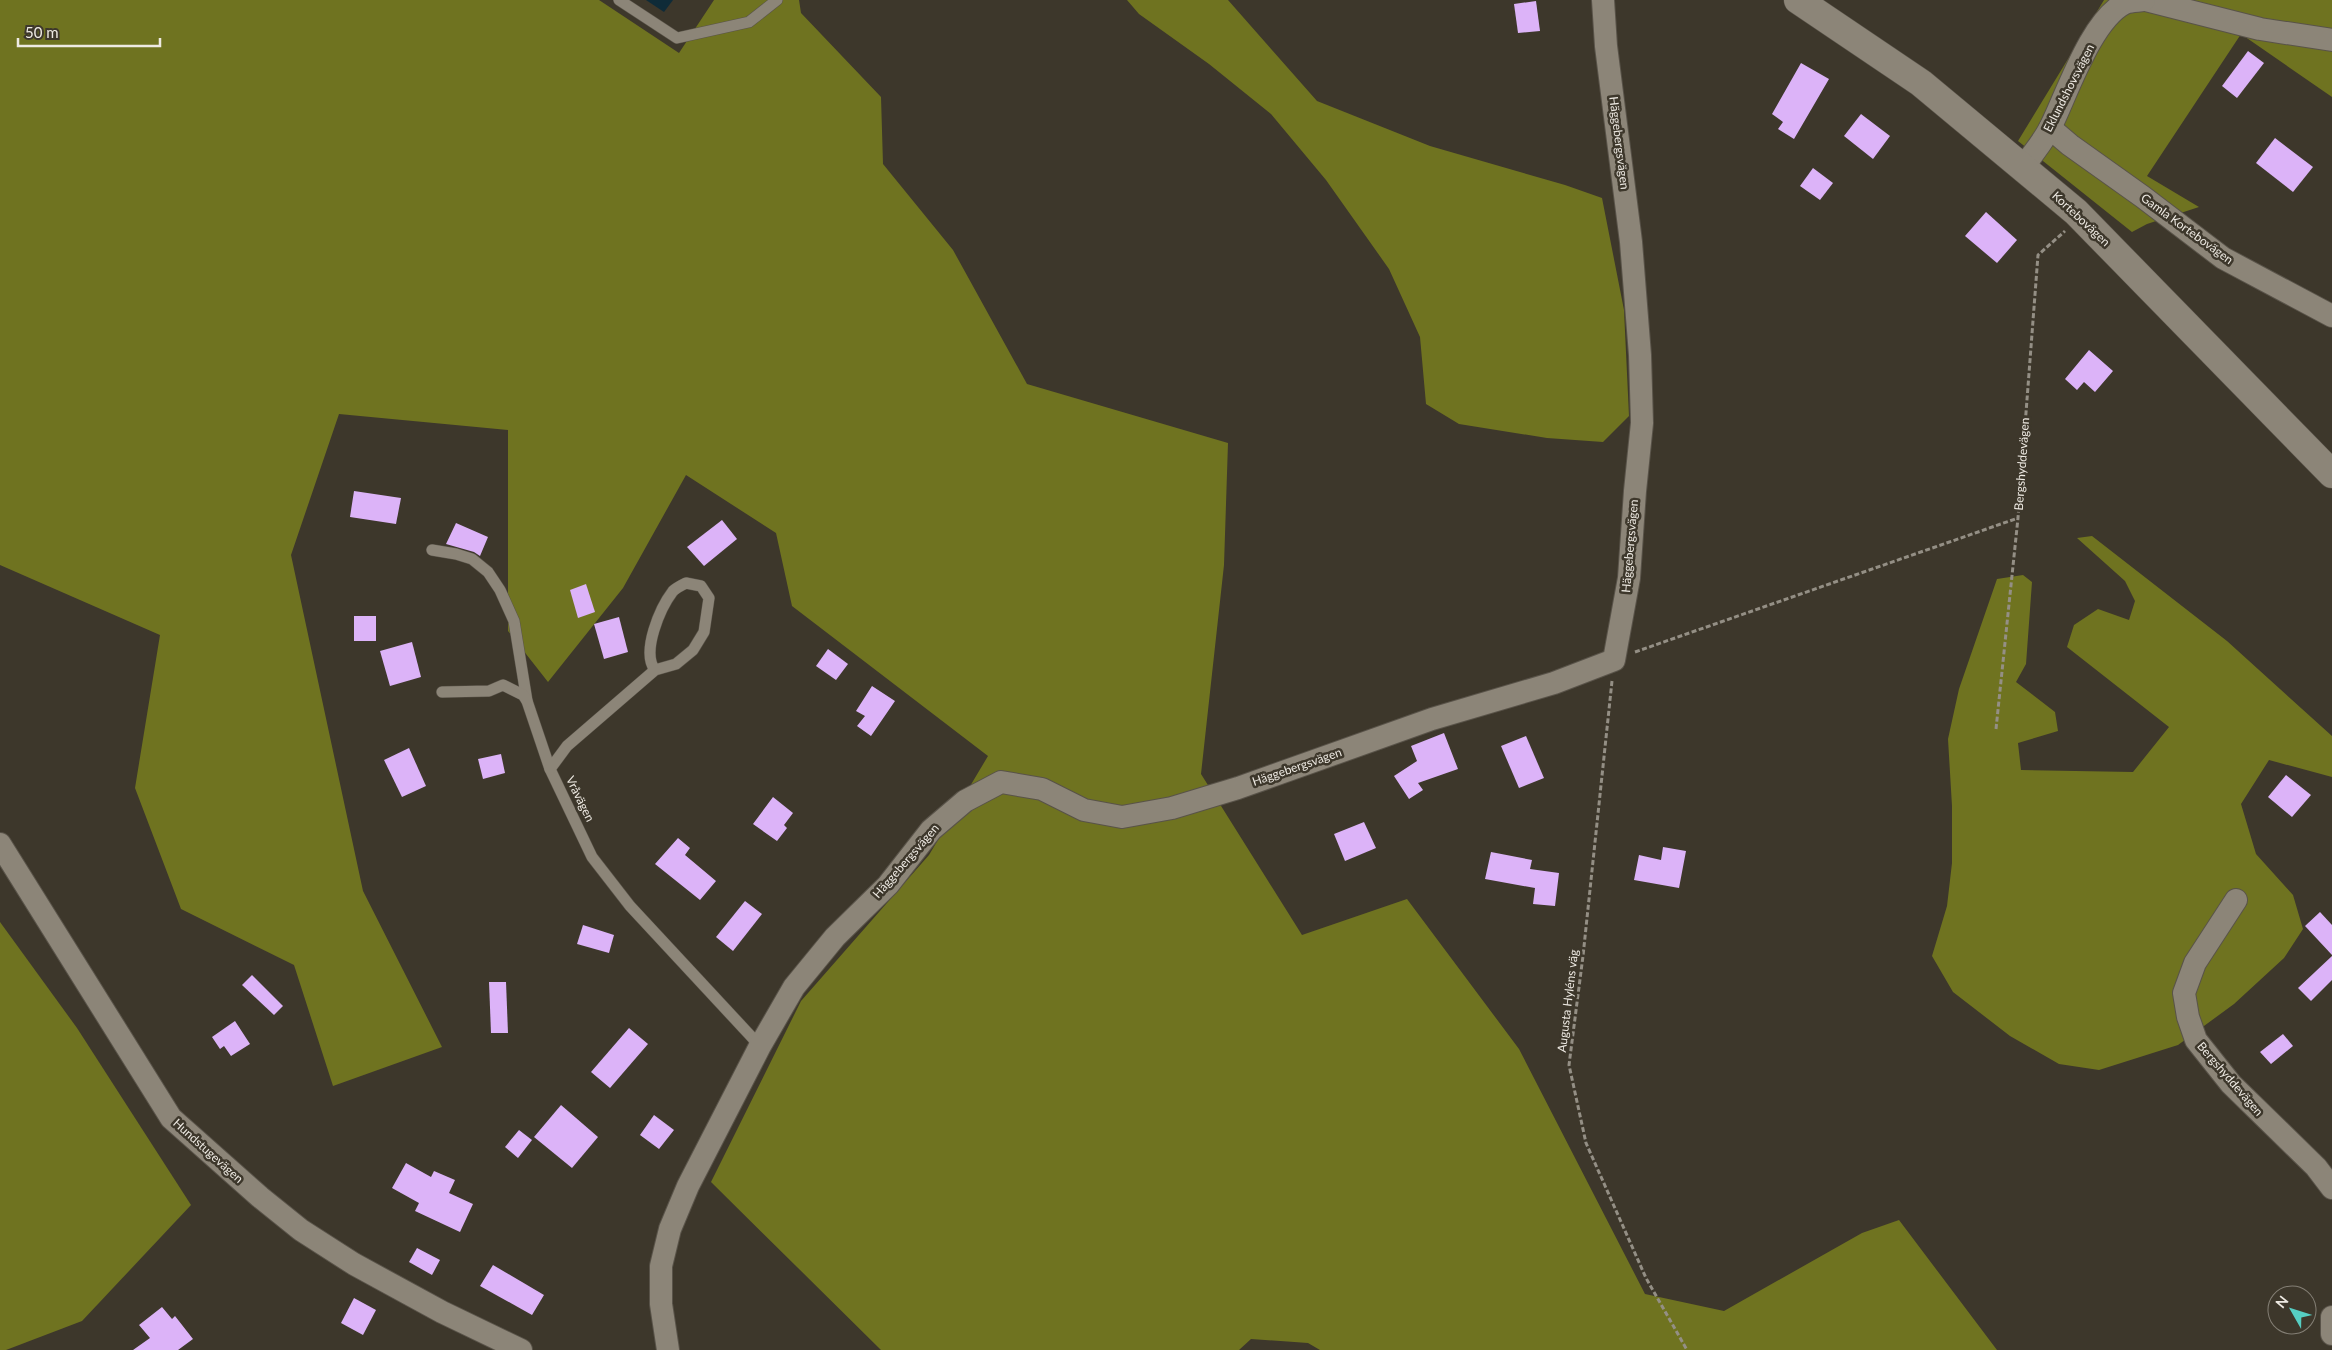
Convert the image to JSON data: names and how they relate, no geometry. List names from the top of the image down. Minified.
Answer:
{"streets":{"street":["Eklundshovsvägen","Häggebergsvägen","Kortebovägen","Gamla Kortebovägen","Bergshyddevägen","Hundstugevägen"],"lane":["Vråvägen"],"path":["Augusta Hyléns väg"]},"crossings":[["Eklundshovsvägen","Kortebovägen"],["Eklundshovsvägen","Gamla Kortebovägen"],["Häggebergsvägen","Vråvägen"],["Häggebergsvägen","Augusta Hyléns väg"],["Kortebovägen","Bergshyddevägen"]],"scale_bar":"50 m","north":"top left"}
